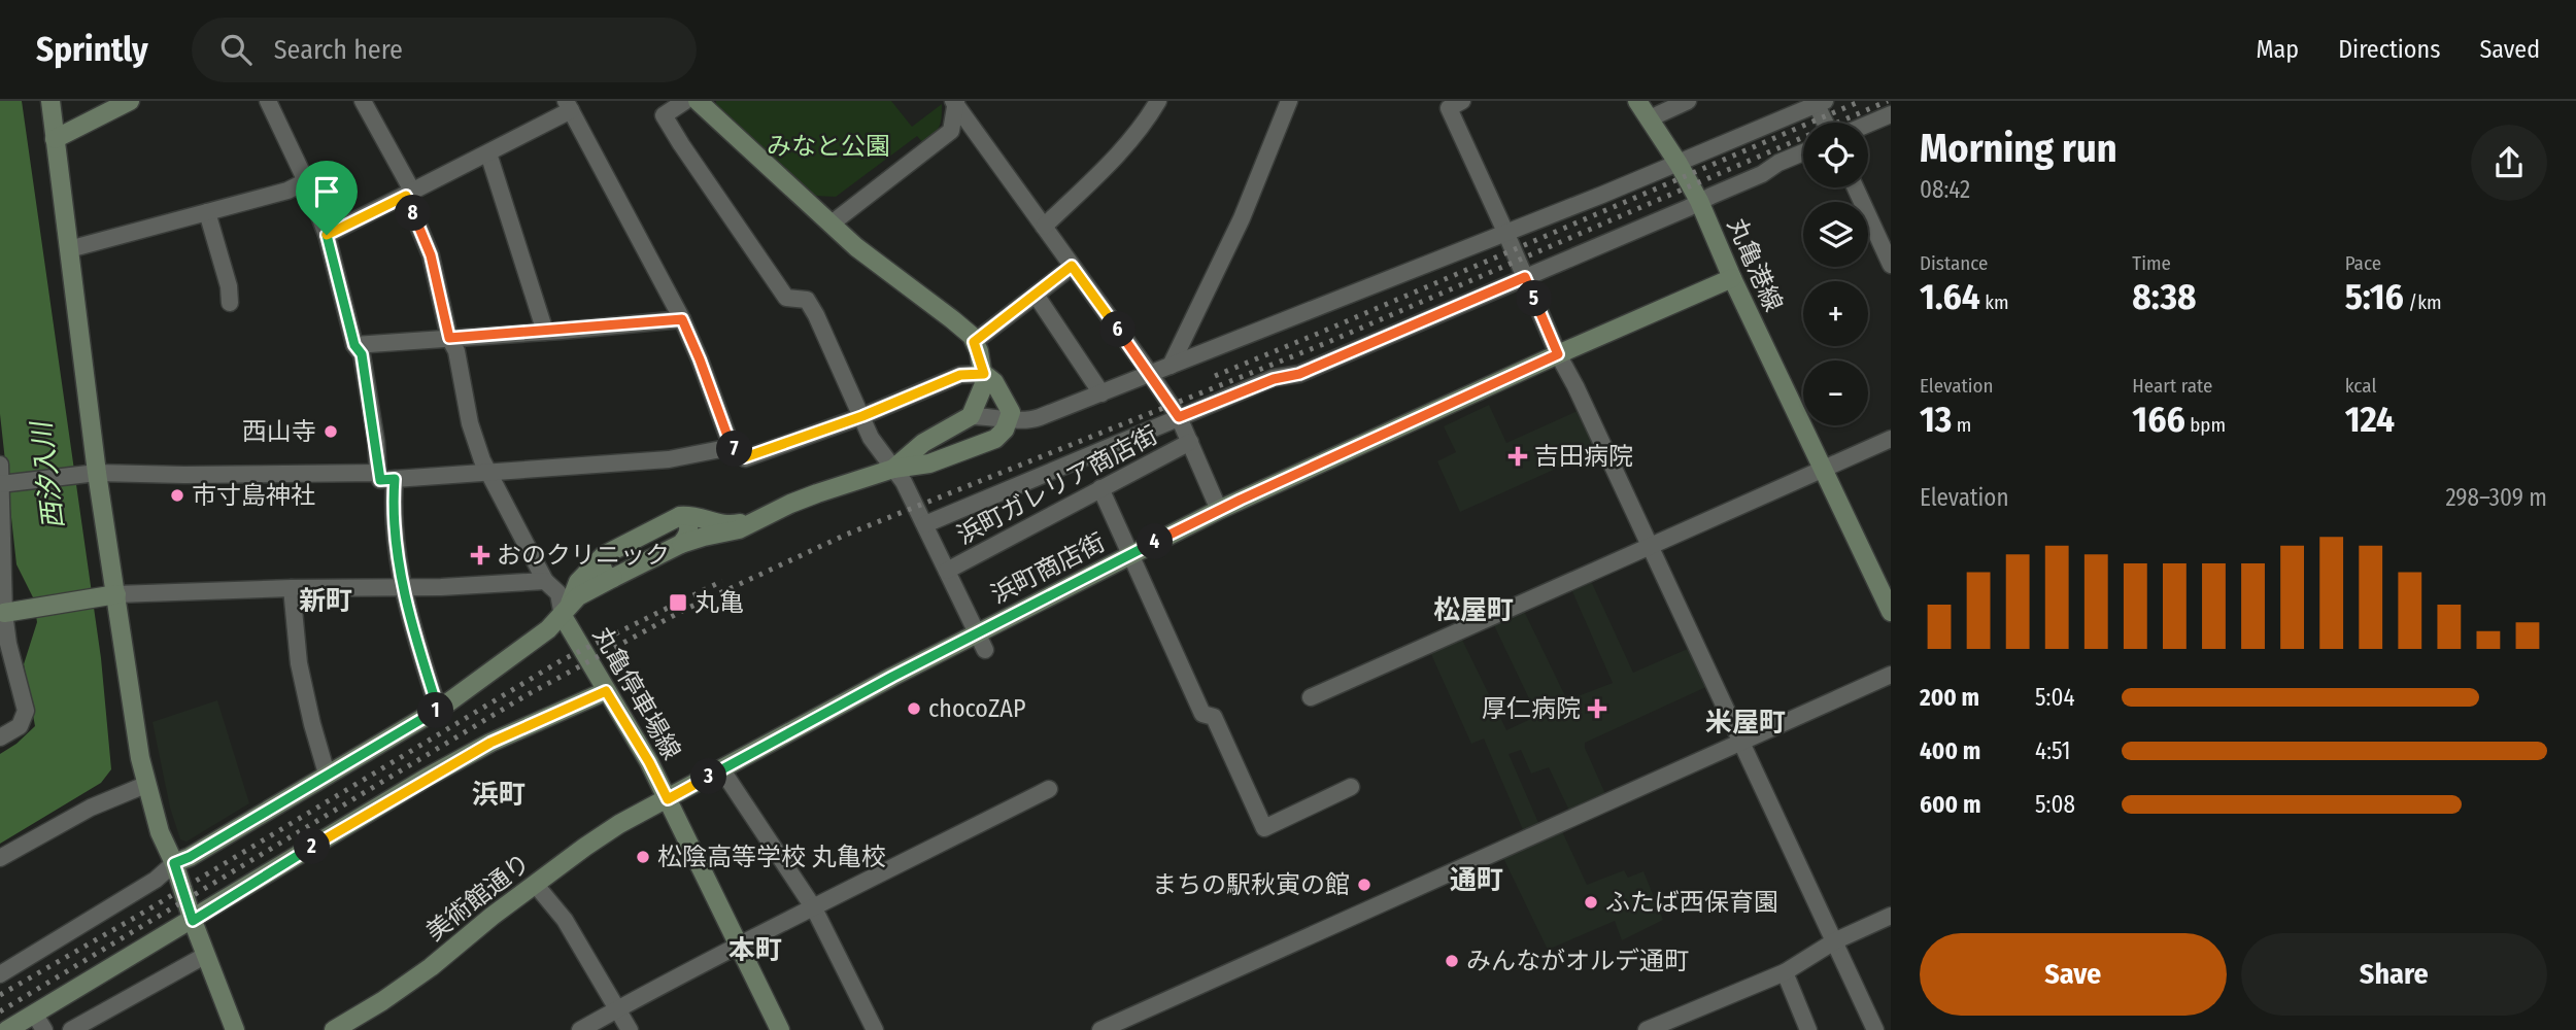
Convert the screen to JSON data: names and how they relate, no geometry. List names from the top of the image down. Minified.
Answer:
{"streets":{"street":["丸亀港線","浜町ガレリア商店街","浜町商店街","丸亀停車場線","美術館通り"]},"crossings":[["丸亀港線","浜町商店街"],["浜町商店街","美術館通り"],["丸亀停車場線","美術館通り"]],"districts":["新町","松屋町","米屋町","浜町","通町","本町"],"water":["西汐入川"],"parks":["みなと公園"],"places":{"other":["西山寺","市寸島神社","chocoZAP","松陰高等学校 丸亀校","まちの駅秋寅の館","ふたば西保育園","みんながオルデ通町"],"health":["吉田病院","おのクリニック","厚仁病院"],"transit":["丸亀"]},"page":{"header":"Sprintly","search":"Search here","nav":["Map","Directions","Saved"],"heading":["Morning run","08:42"],"map_buttons":["+","−"],"pins":["8","5","6","7","4","1","3","2"],"stats":[["Distance","1.64 km"],["Time","8:38"],["Pace","5:16 /km"],["Elevation","13 m"],["Heart rate","166 bpm"],["kcal","124"]],"chart":["Elevation","298–309 m"],"list":[{"name":"200 m","note":"5:04"},{"name":"400 m","note":"4:51"},{"name":"600 m","note":"5:08"}],"buttons":["Save","Share"]}}
